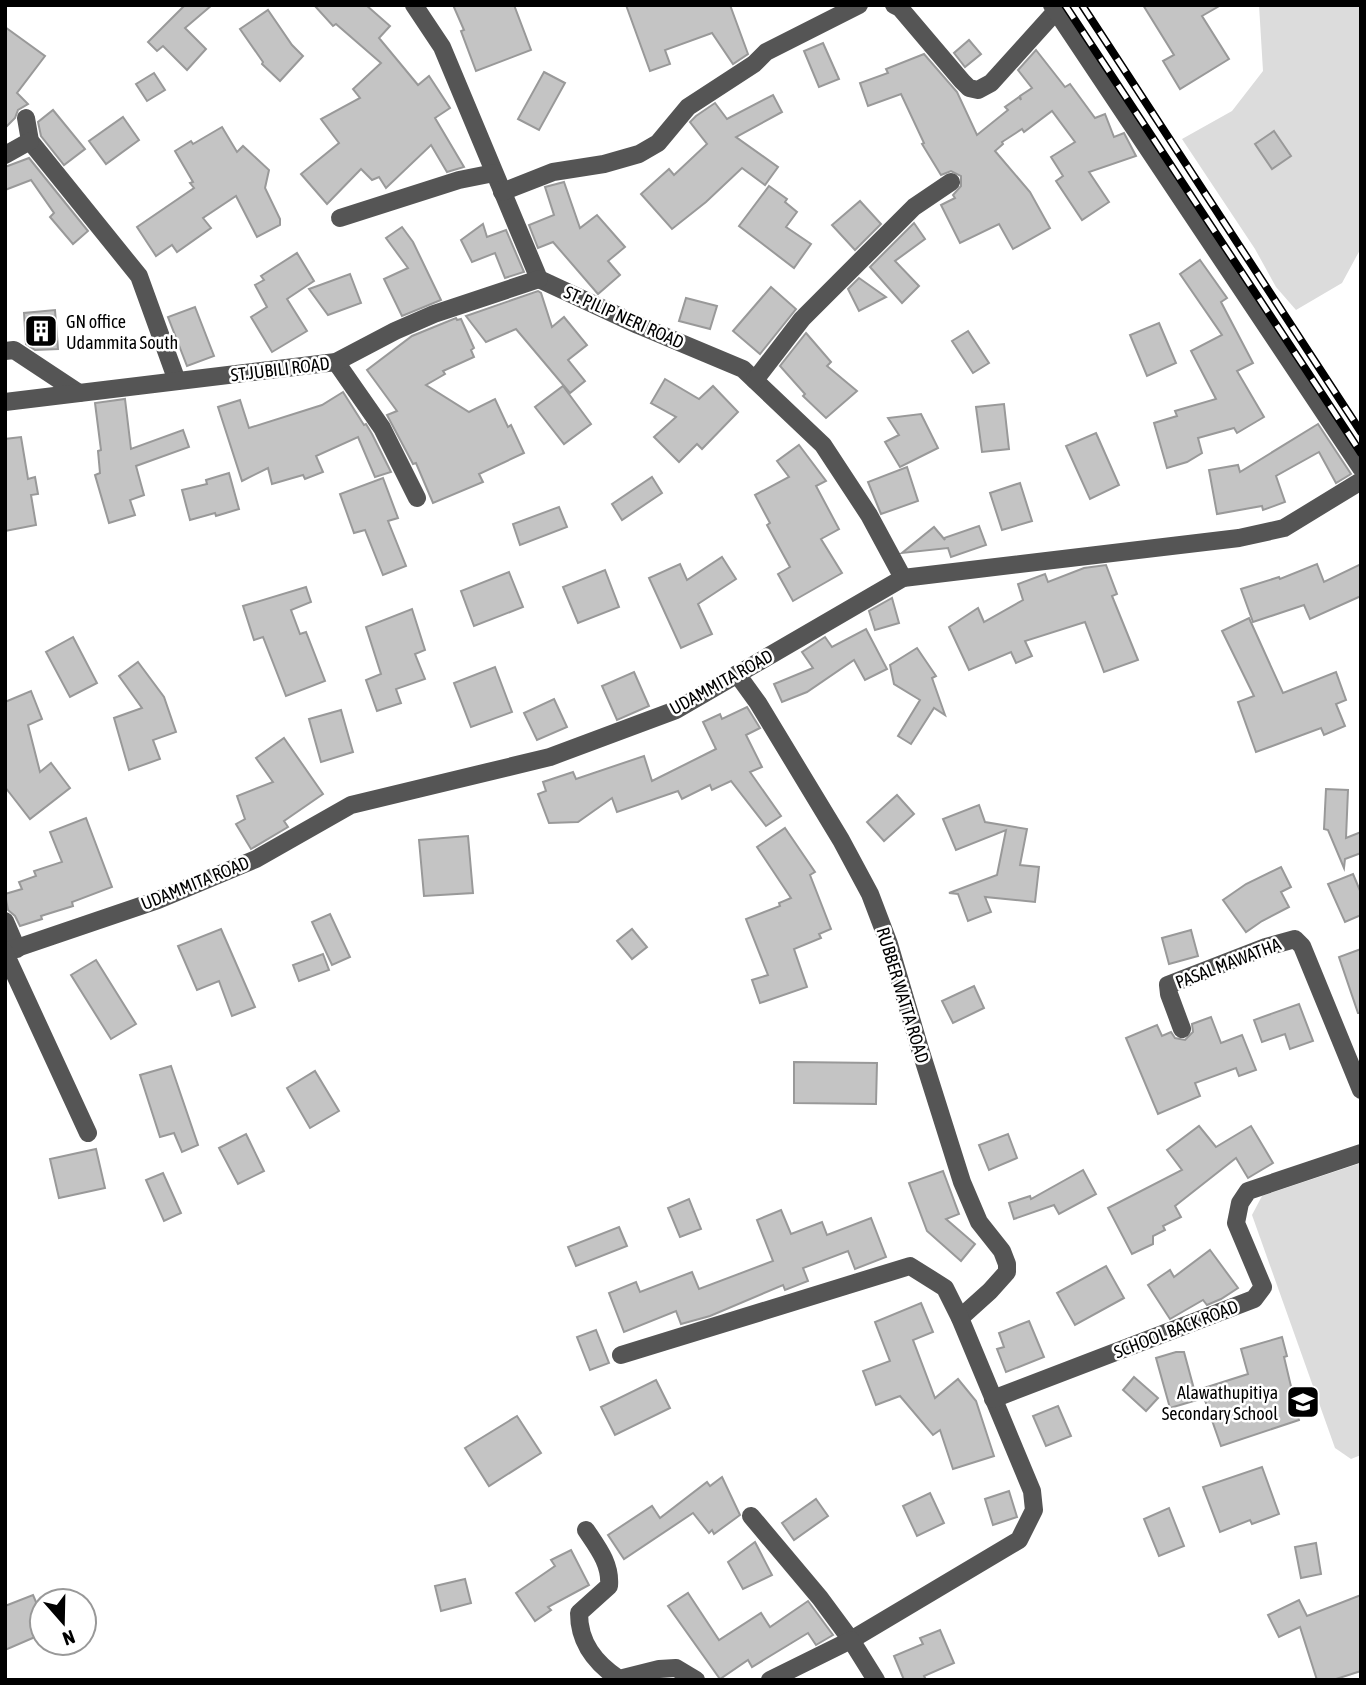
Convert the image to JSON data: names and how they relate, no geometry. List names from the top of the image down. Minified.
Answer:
{"streets":{"street":["ST. PILIP NERI ROAD","ST.JUBILI ROAD","UDAMMITA ROAD","PASAL MAWATHA","RUBBER WATTA ROAD","SCHOOL BACK ROAD"]},"crossings":[["ST. PILIP NERI ROAD","ST.JUBILI ROAD"],["ST. PILIP NERI ROAD","UDAMMITA ROAD"],["UDAMMITA ROAD","RUBBER WATTA ROAD"]],"places":{"building":["GN office Udammita South"],"school or university":["Alawathupitiya Secondary School"]},"north":"bottom"}
